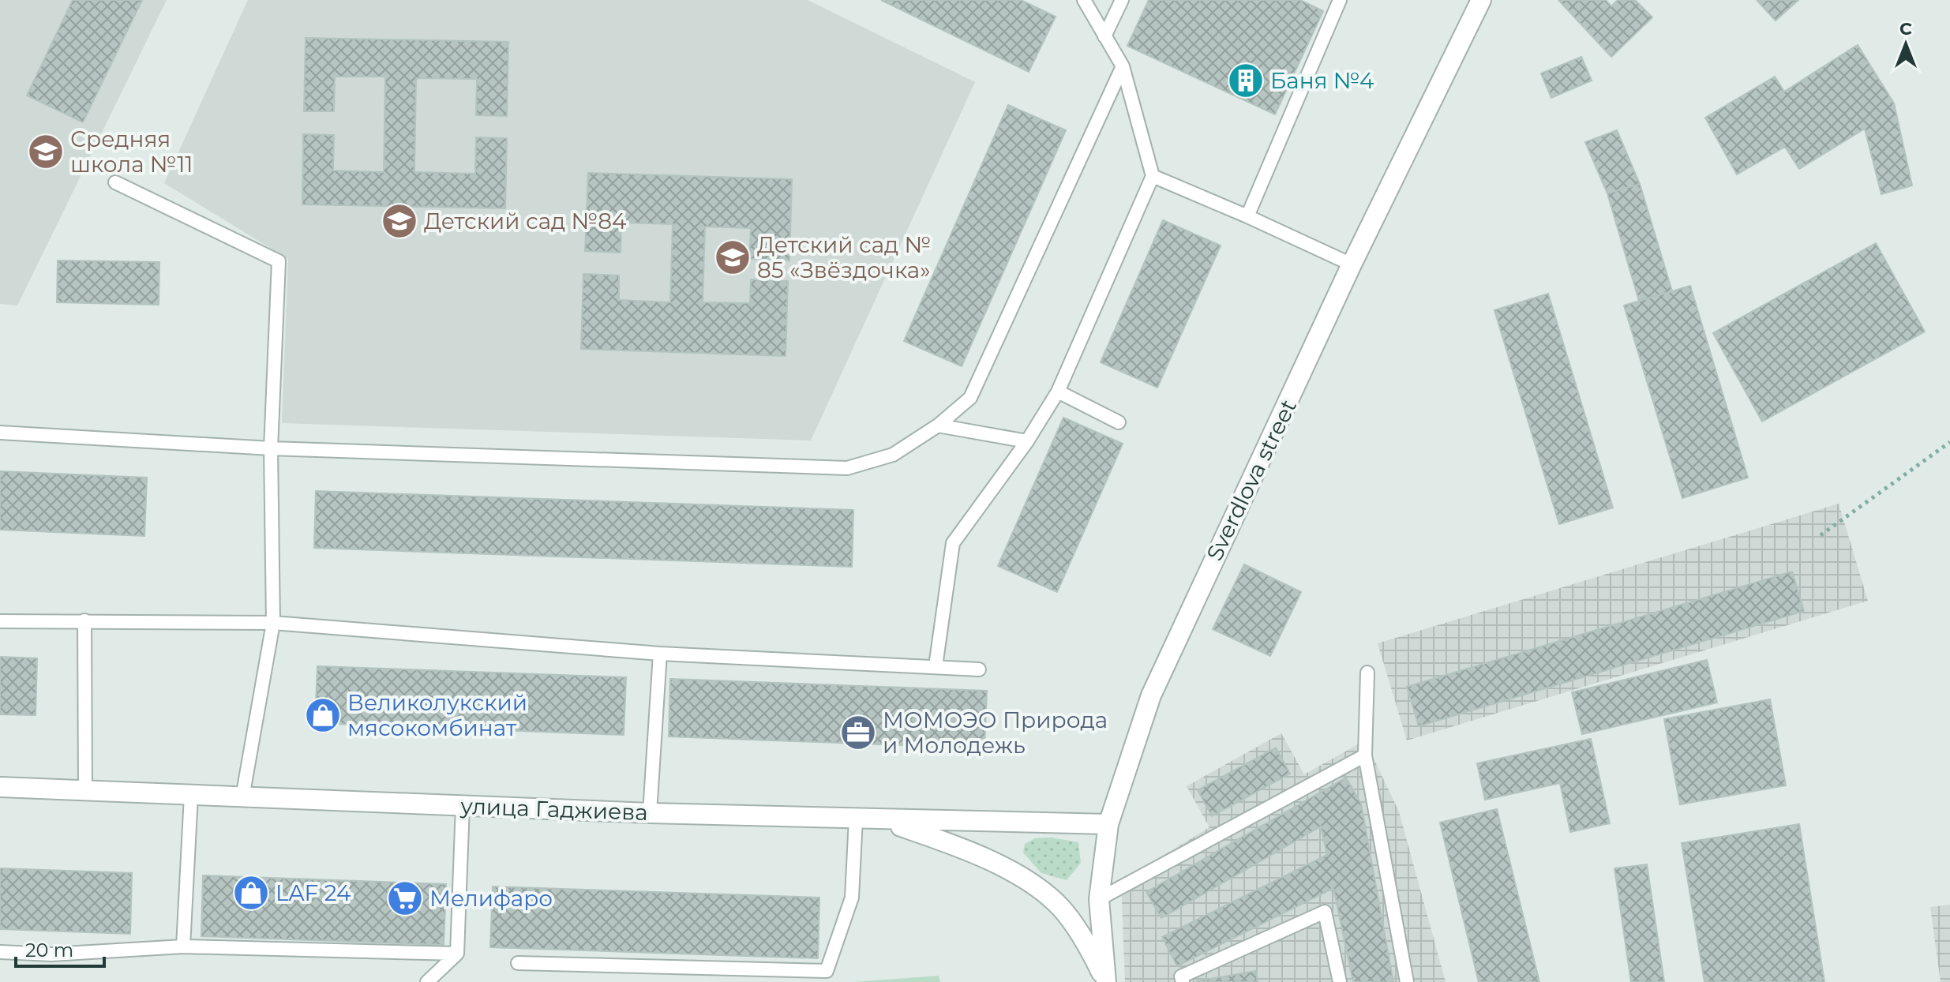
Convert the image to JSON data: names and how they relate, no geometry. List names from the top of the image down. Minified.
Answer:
{"streets":{"street":["Sverdlova street","улица Гаджиева"]},"crossings":[["Sverdlova street","улица Гаджиева"]],"places":{"building":["Баня №4"],"school or university":["Средняя школа №11","Детский сад №84","Детский сад № 85 «Звёздочка»"],"shop":["Великолукский мясокомбинат","LAF 24"],"office":["МОМОЭО Природа и Молодежь"],"supermarket":["Мелифаро"]},"scale_bar":"20 m","north":"top"}
